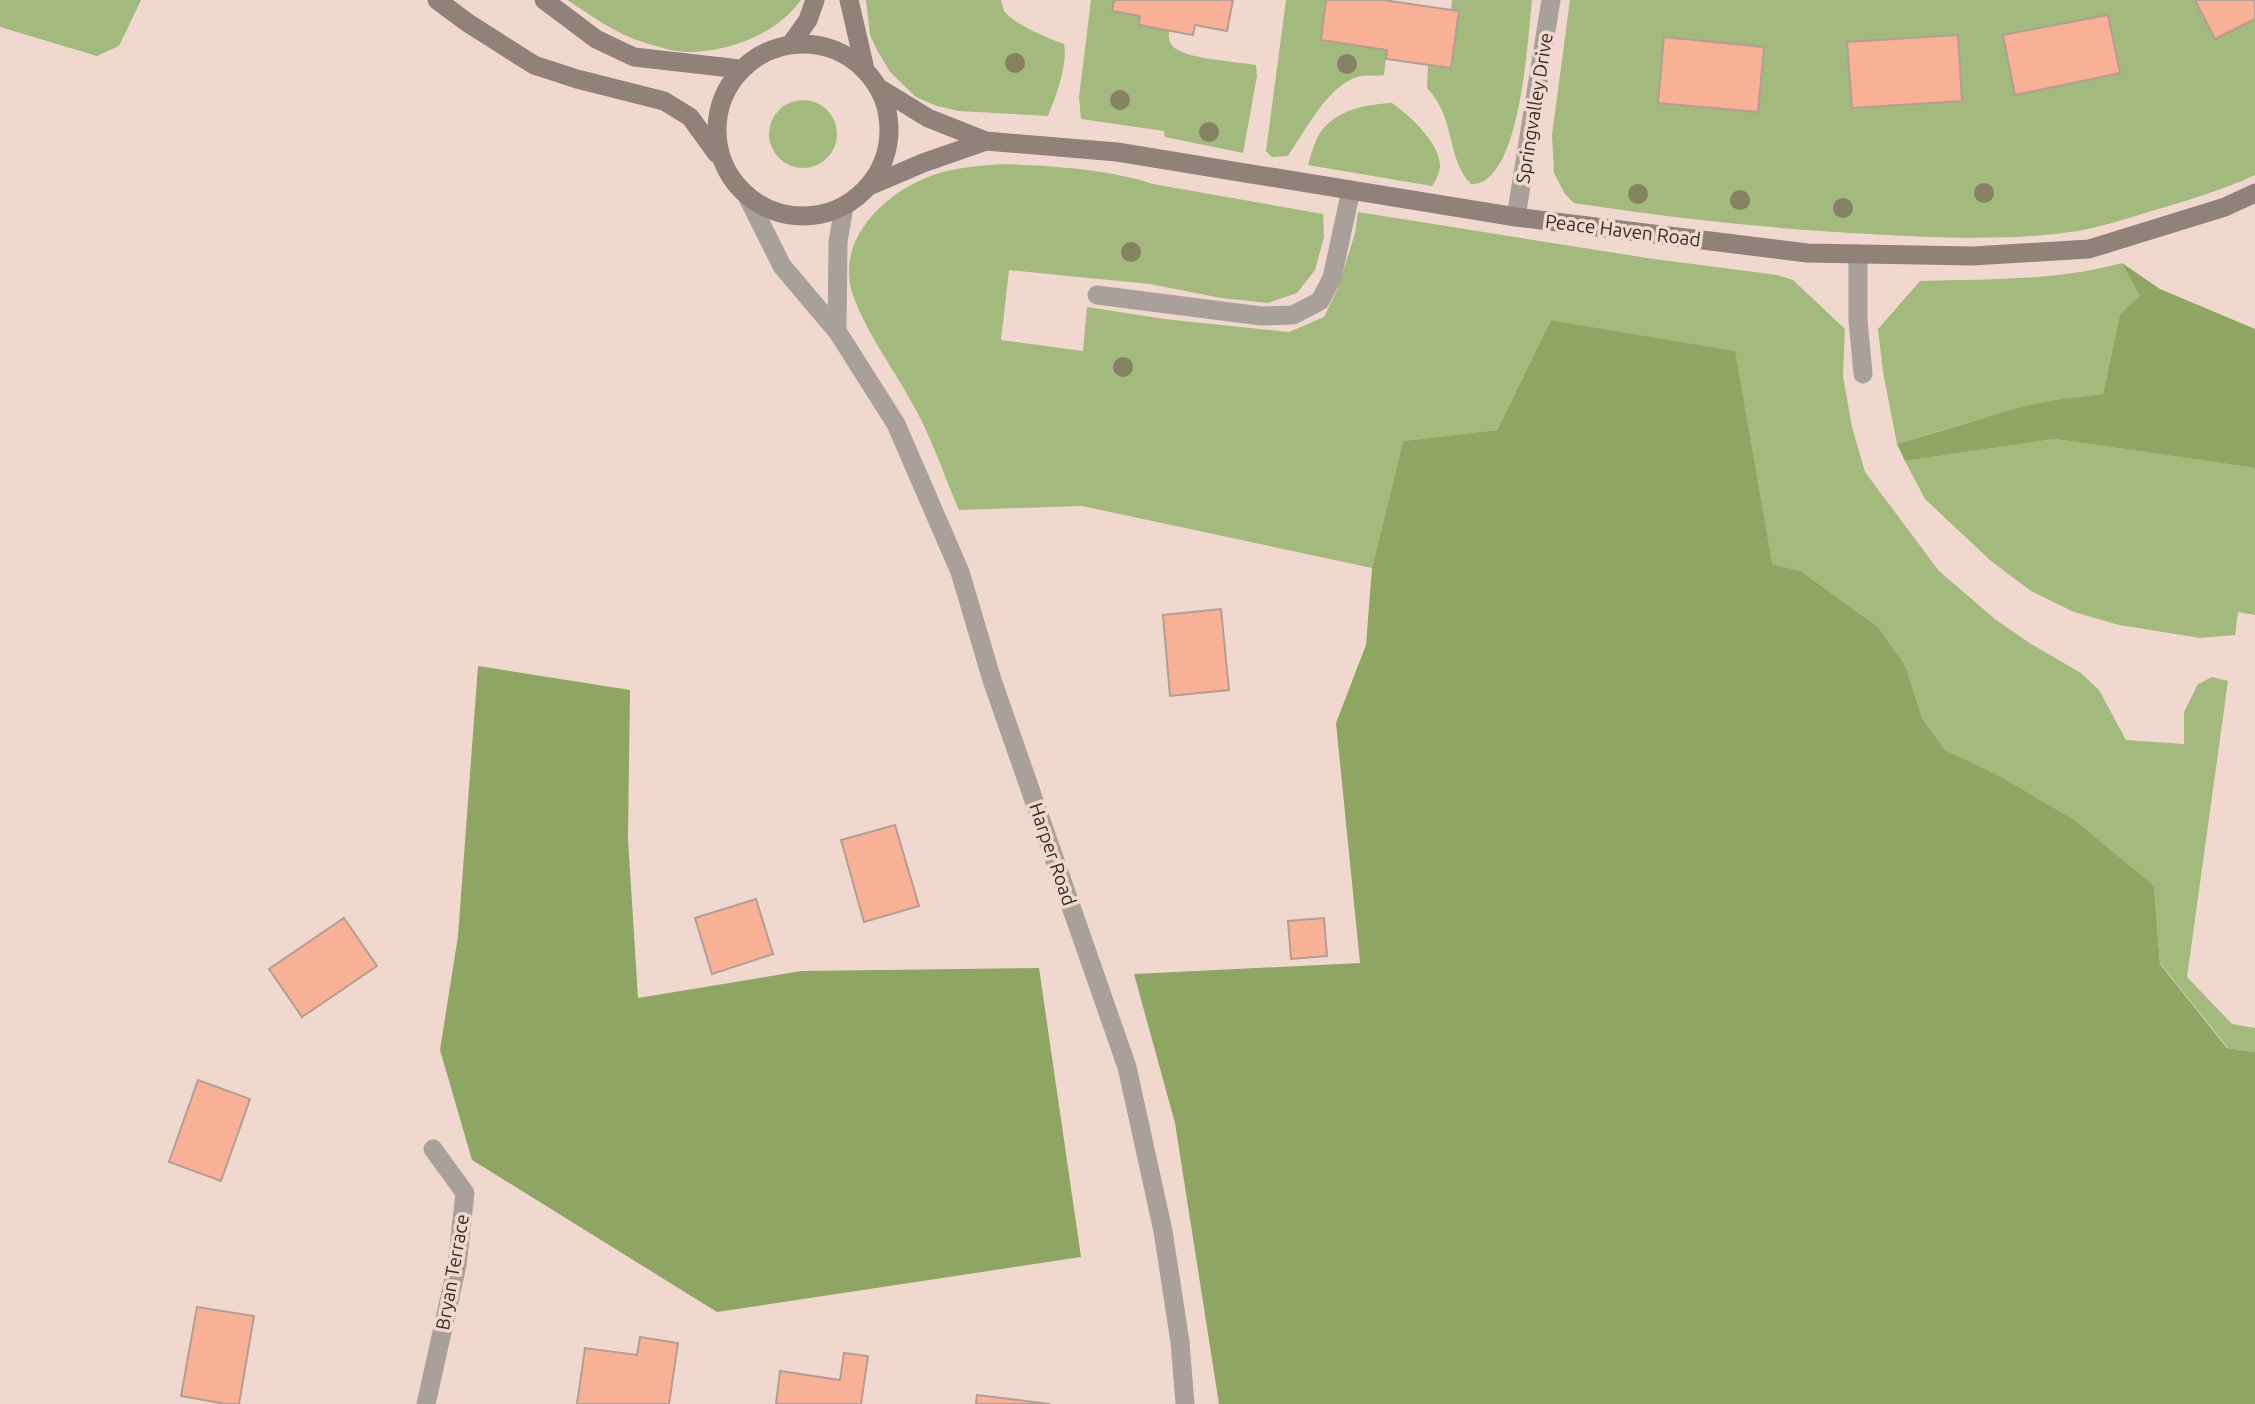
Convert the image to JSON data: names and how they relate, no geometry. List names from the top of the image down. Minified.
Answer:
{"streets":{"main road":["Peace Haven Road"],"street":["Springvalley Drive","Harper Road","Bryan Terrace"]},"crossings":[["Springvalley Drive","Peace Haven Road"],["Peace Haven Road","Harper Road"]]}
